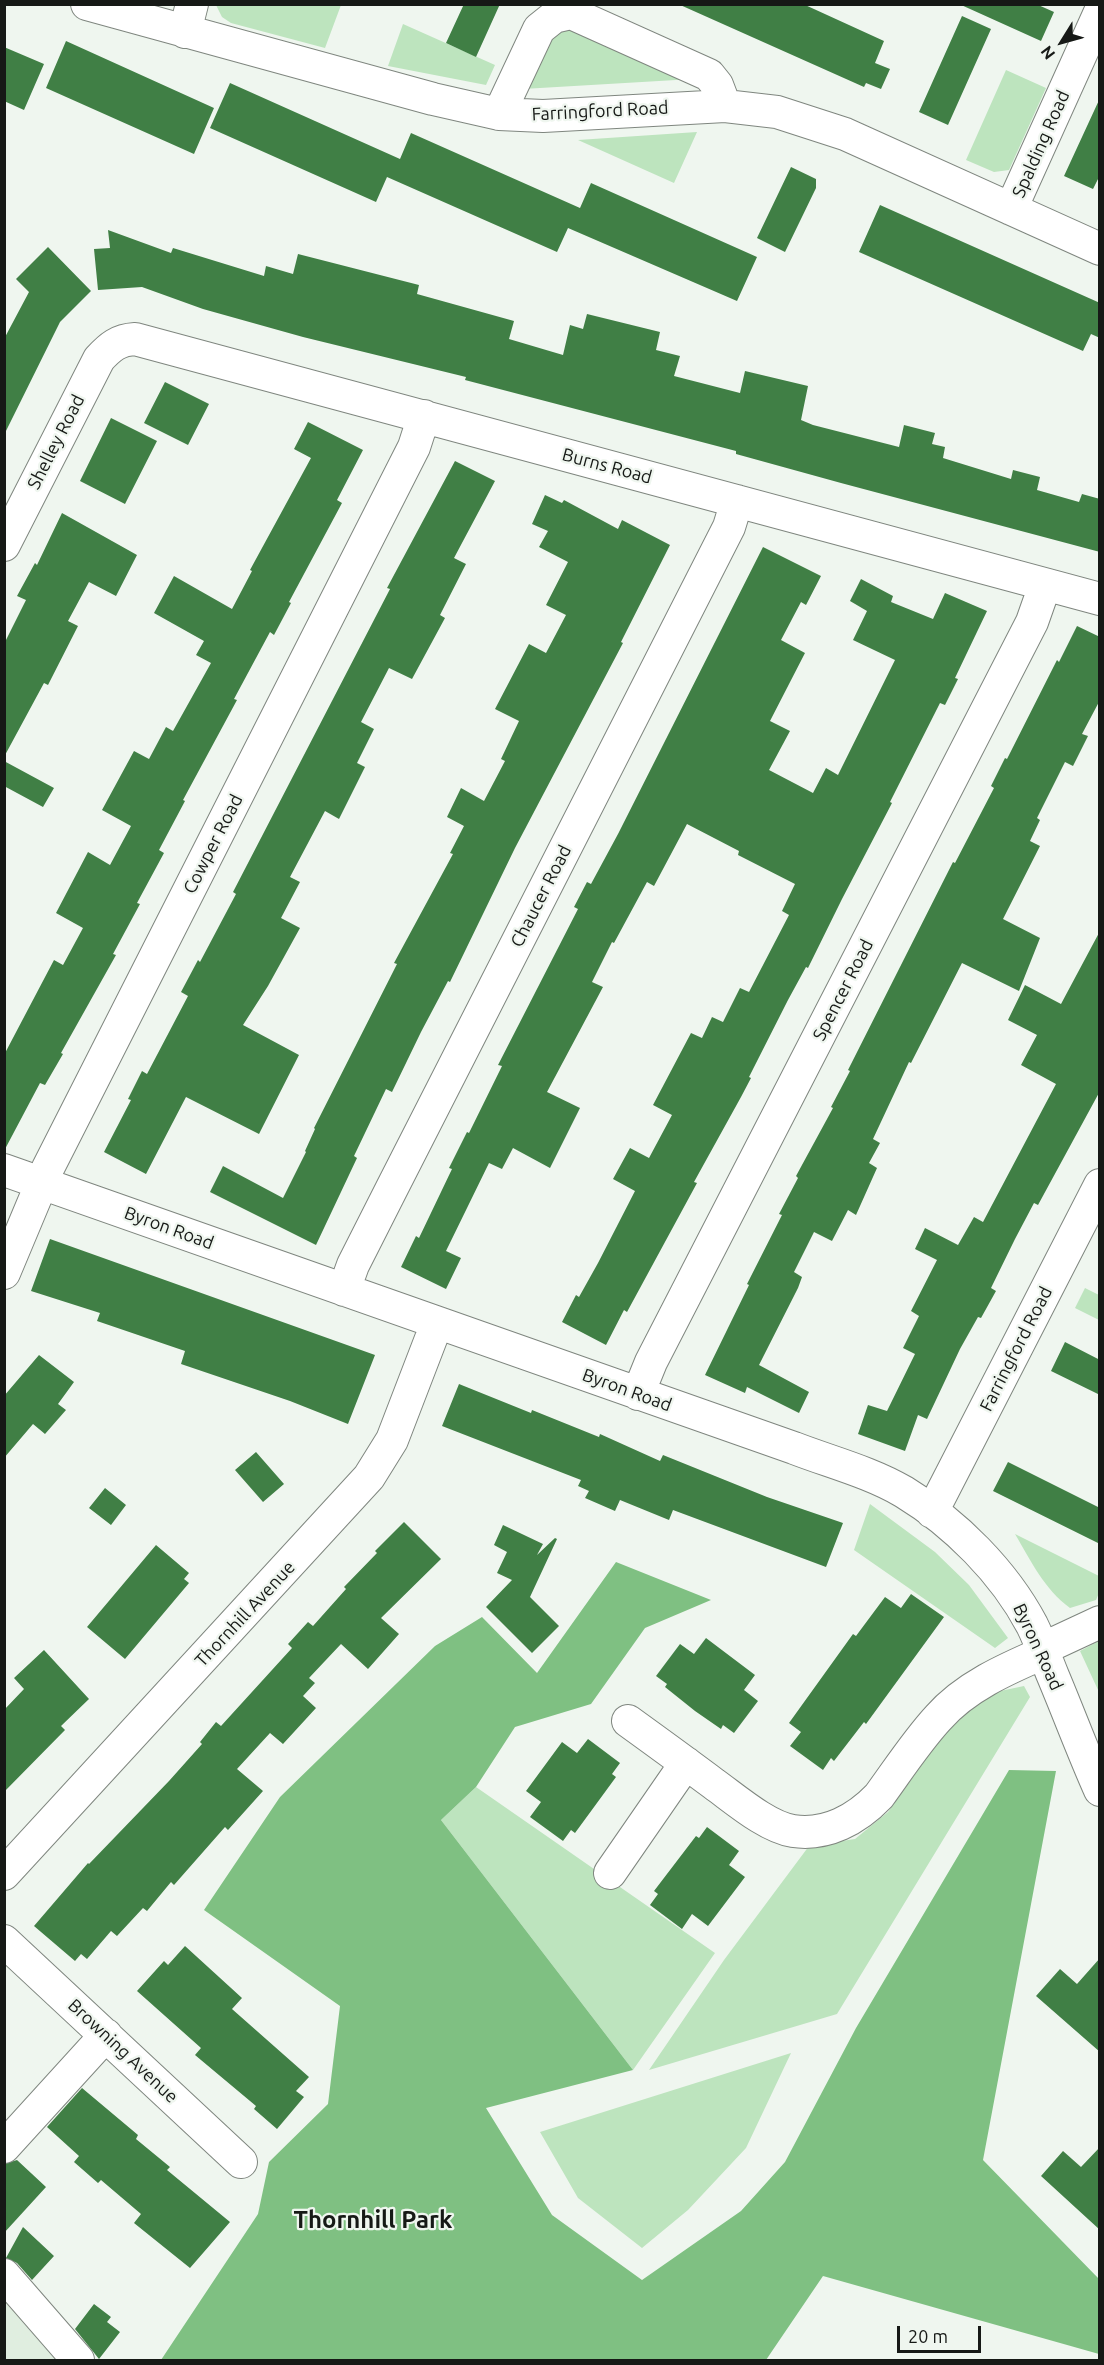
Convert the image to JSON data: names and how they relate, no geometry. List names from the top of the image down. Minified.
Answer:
{"streets":{"street":["Farringford Road","Spalding Road","Shelley Road","Burns Road","Cowper Road","Chaucer Road","Spencer Road","Byron Road","Thornhill Avenue","Browning Avenue"]},"crossings":[["Farringford Road","Spalding Road"],["Farringford Road","Byron Road"],["Shelley Road","Burns Road"],["Burns Road","Cowper Road"],["Burns Road","Chaucer Road"],["Burns Road","Spencer Road"],["Cowper Road","Byron Road"],["Chaucer Road","Byron Road"],["Spencer Road","Byron Road"],["Byron Road","Thornhill Avenue"]],"districts":["Thornhill Park"],"scale_bar":"20 m","north":"bottom left"}
